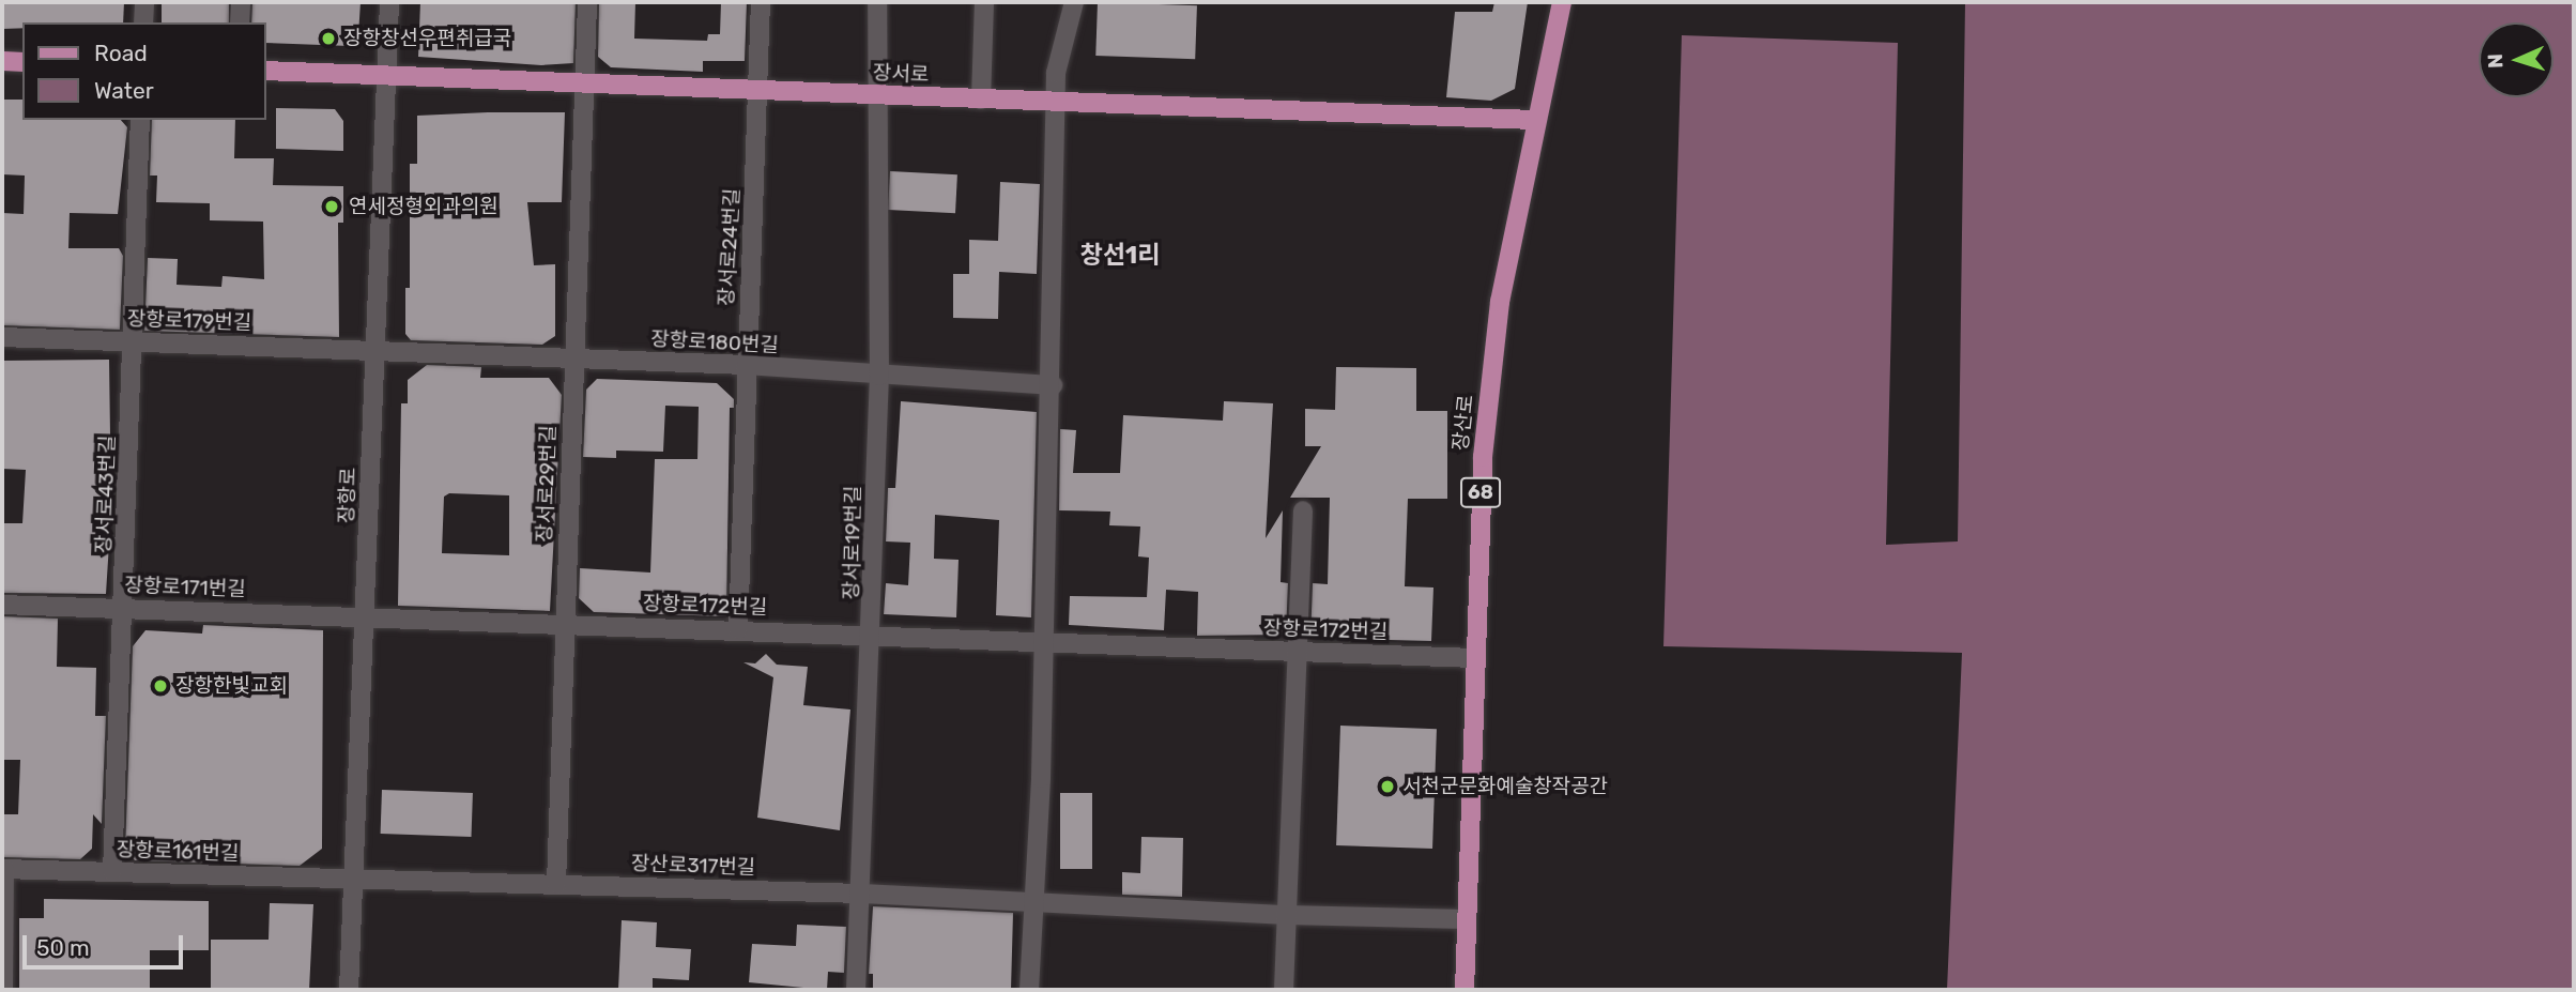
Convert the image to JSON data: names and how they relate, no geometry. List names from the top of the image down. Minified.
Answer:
{"streets":{"main road":["장서로","장산로","68"],"street":["장서로24번길","장항로179번길","장항로180번길","장서로29번길","장서로43번길","장항로","장서로19번길","장항로171번길","장항로172번길","장항로161번길","장산로317번길"]},"crossings":[["장서로","장서로24번길"],["장서로","장산로"],["장서로","장서로29번길"],["장서로","장항로"],["장서로","장서로19번길"],["장서로24번길","장항로180번길"],["장서로24번길","장항로172번길"],["장항로179번길","장항로180번길"],["장항로179번길","장서로43번길"],["장항로179번길","장항로"],["장항로180번길","장서로29번길"],["장항로180번길","장항로"],["장항로180번길","장서로19번길"],["장산로","장항로172번길"],["장산로","장산로317번길"],["장서로29번길","장항로172번길"],["장서로29번길","장산로317번길"],["장서로43번길","장항로171번길"],["장서로43번길","장항로161번길"],["장항로","장항로171번길"],["장항로","장항로172번길"],["장항로","장항로161번길"],["장항로","장산로317번길"],["장서로19번길","장항로172번길"],["장서로19번길","장산로317번길"],["장항로171번길","장항로172번길"],["장항로161번길","장산로317번길"]],"districts":["창선1리"],"places":["장항창선우편취급국","연세정형외과의원","장항한빛교회","서천군문화예술창작공간"],"legend":["Road","Water"],"scale_bar":"50 m","north":"left"}
